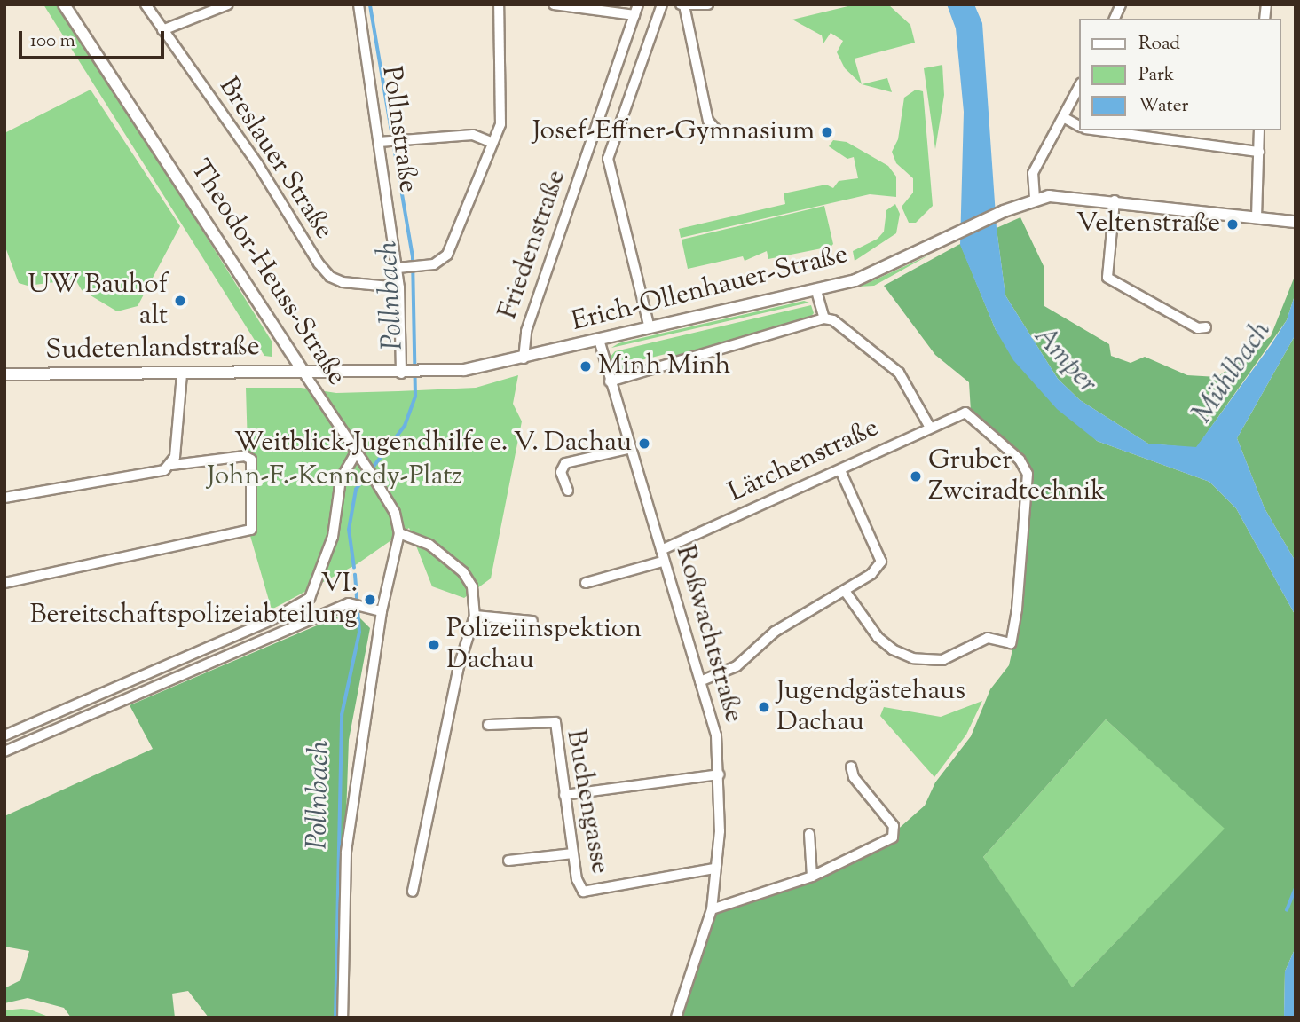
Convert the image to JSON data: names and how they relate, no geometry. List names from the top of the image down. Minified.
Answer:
{"streets":{"street":["Pollnstraße","Breslauer Straße","Friedenstraße","Theodor-Heuss-Straße","Erich-Ollenhauer-Straße","Sudetenlandstraße","Lärchenstraße","Roßwachtstraße","Buchengasse"]},"crossings":[["Pollnstraße","Breslauer Straße"],["Pollnstraße","Sudetenlandstraße"],["Friedenstraße","Erich-Ollenhauer-Straße"],["Friedenstraße","Sudetenlandstraße"],["Theodor-Heuss-Straße","Sudetenlandstraße"],["Erich-Ollenhauer-Straße","Sudetenlandstraße"],["Erich-Ollenhauer-Straße","Roßwachtstraße"],["Lärchenstraße","Roßwachtstraße"],["Roßwachtstraße","Buchengasse"]],"water":["Pollnbach","Amper","Mühlbach"],"parks":["John-F.-Kennedy-Platz"],"places":["Josef-Effner-Gymnasium","Veltenstraße","UW Bauhof alt","Minh Minh","Weitblick-Jugendhilfe e. V. Dachau","Gruber Zweiradtechnik","VI. Bereitschaftspolizeiabteilung","Polizeiinspektion Dachau","Jugendgästehaus Dachau"],"legend":["Road","Park","Water"],"scale_bar":"100 m"}
